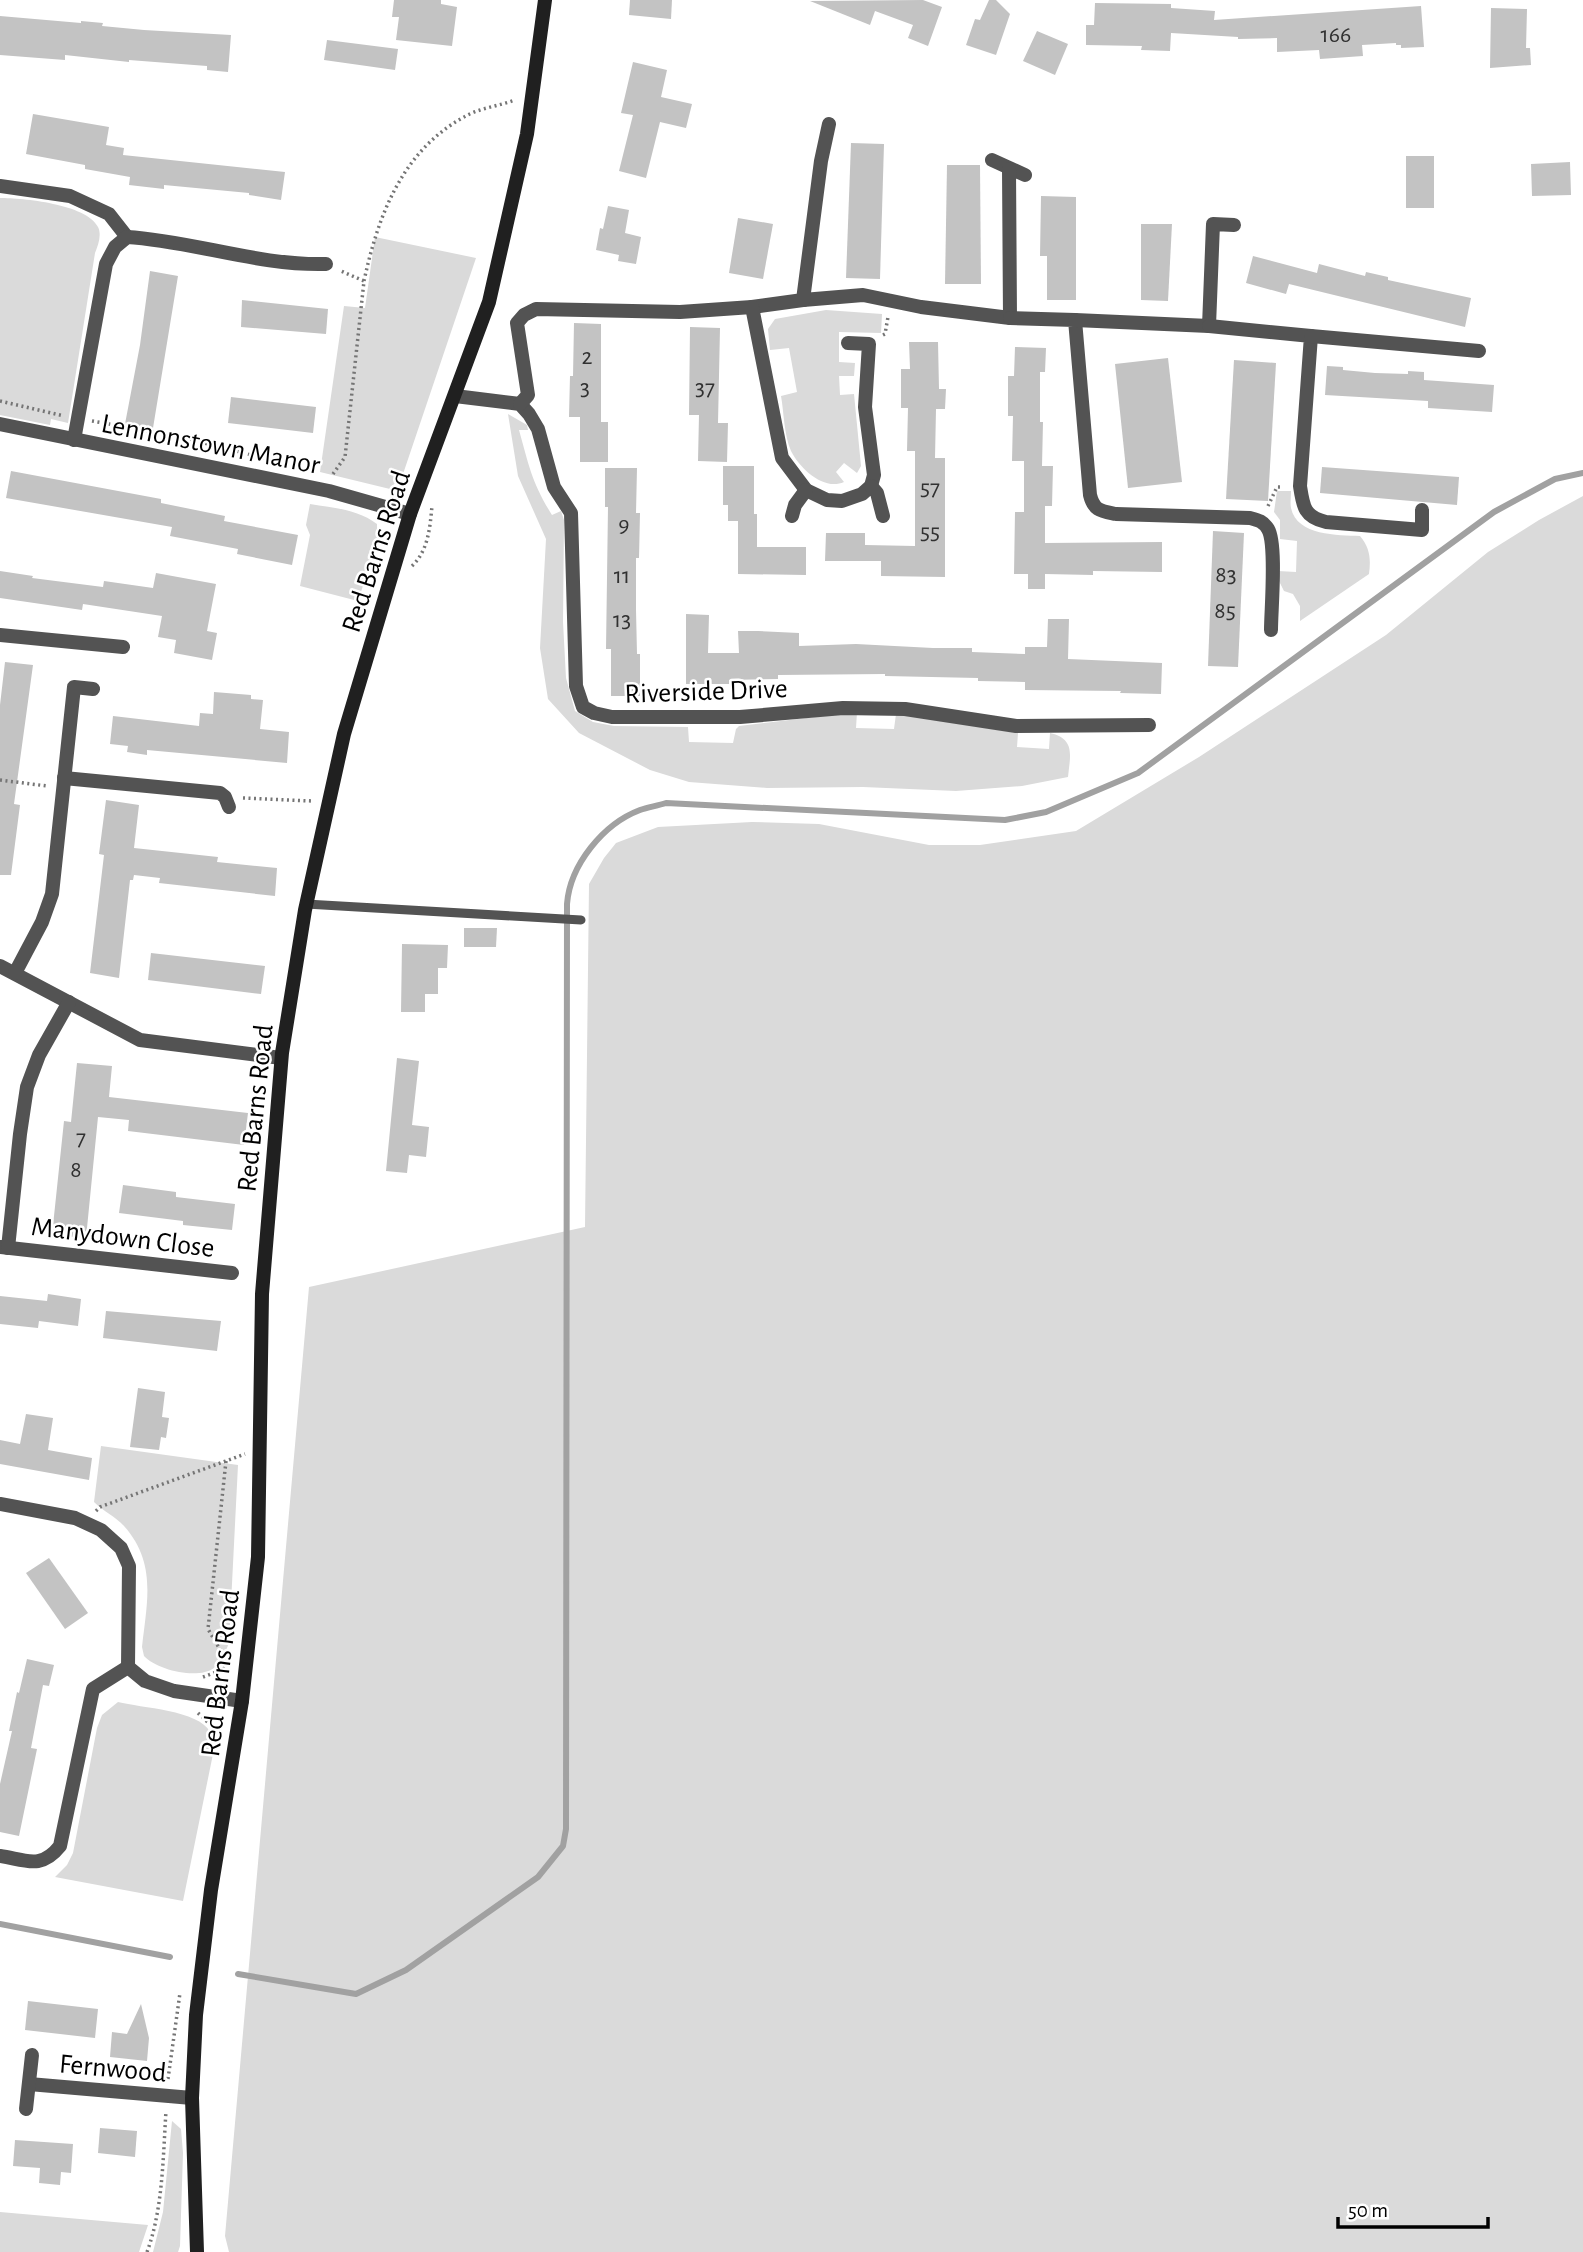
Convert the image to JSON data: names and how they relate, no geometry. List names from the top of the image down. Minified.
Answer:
{"streets":{"street":["Lennonstown Manor","Red Barns Road","Riverside Drive","Manydown Close","Fernwood"]},"crossings":[["Lennonstown Manor","Red Barns Road"],["Red Barns Road","Fernwood"]],"house_numbers":["166","2","3","37","57","9","55","83","11","85","13","7","8"],"scale_bar":"50 m"}
